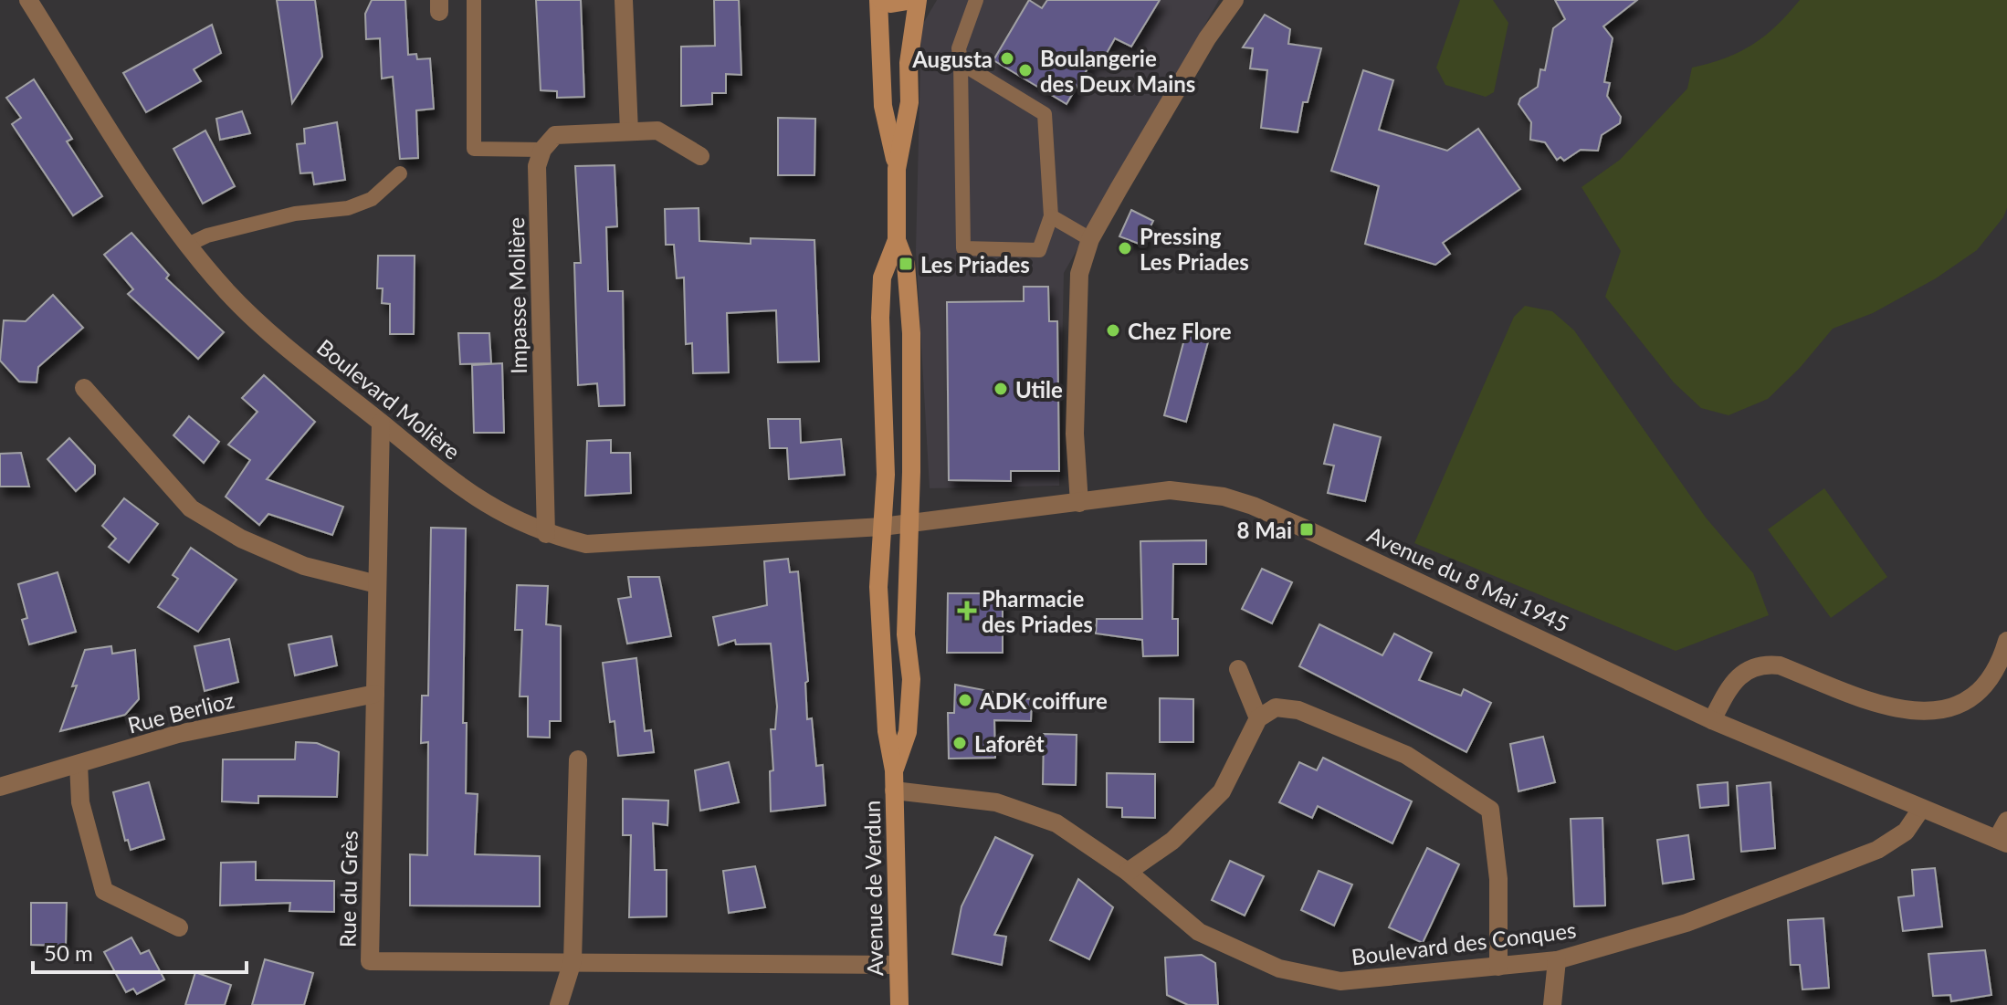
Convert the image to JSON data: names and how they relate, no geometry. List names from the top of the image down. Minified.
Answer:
{"streets":{"main road":["Avenue de Verdun"],"street":["Impasse Molière","Boulevard Molière","Avenue du 8 Mai 1945","Rue Berlioz","Rue du Grès","Boulevard des Conques"]},"crossings":[["Impasse Molière","Boulevard Molière"],["Boulevard Molière","Avenue du 8 Mai 1945"],["Boulevard Molière","Rue du Grès"],["Avenue du 8 Mai 1945","Boulevard des Conques"],["Rue Berlioz","Rue du Grès"],["Avenue de Verdun","Rue du Grès"],["Avenue de Verdun","Boulevard des Conques"]],"places":{"other":["Augusta","Boulangerie des Deux Mains","Pressing Les Priades","Chez Flore","Utile","ADK coiffure","Laforêt"],"transit":["Les Priades","8 Mai"],"health":["Pharmacie des Priades"]},"scale_bar":"50 m"}
